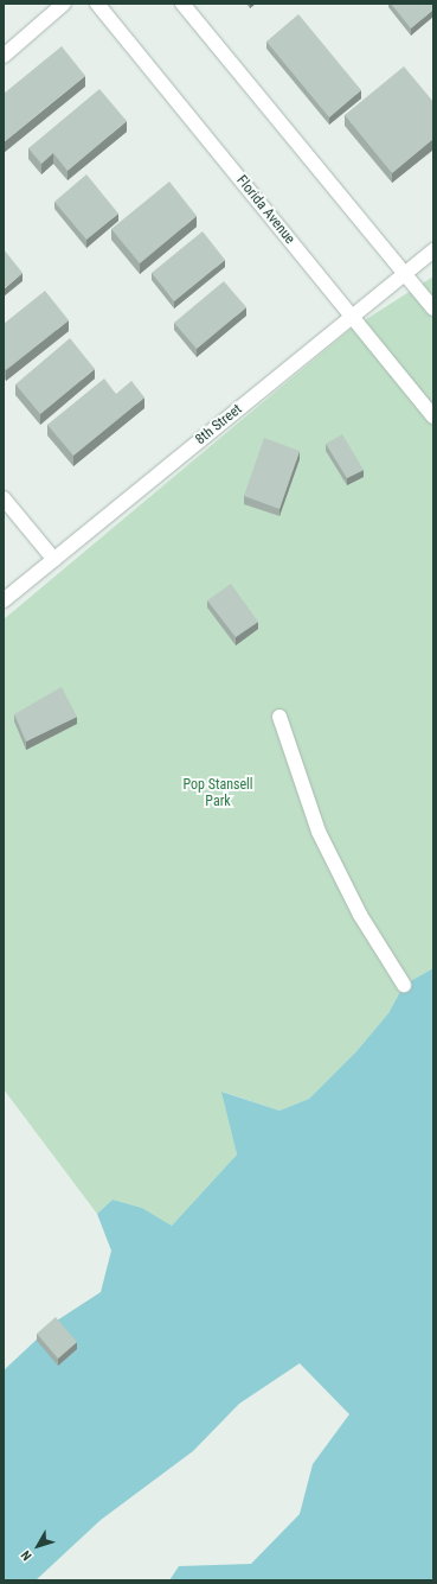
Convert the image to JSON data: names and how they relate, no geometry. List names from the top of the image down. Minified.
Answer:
{"streets":{"street":["Florida Avenue","8th Street"]},"crossings":[["Florida Avenue","8th Street"]],"parks":["Pop Stansell Park"],"north":"bottom left"}
